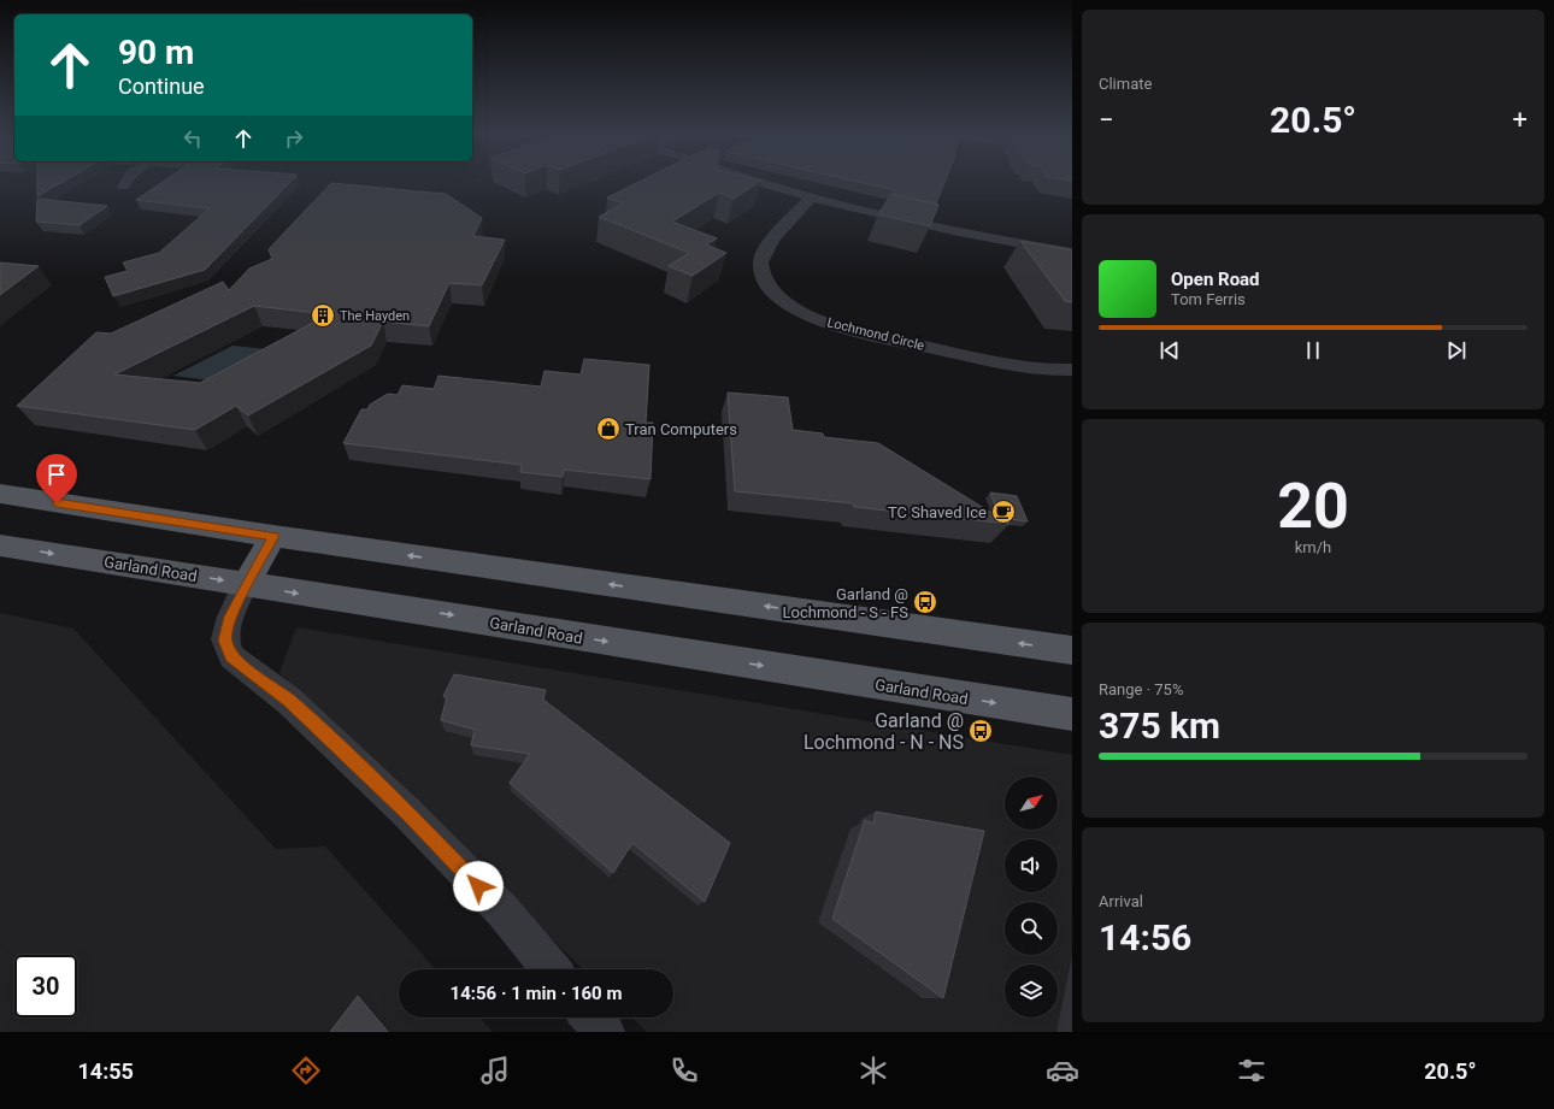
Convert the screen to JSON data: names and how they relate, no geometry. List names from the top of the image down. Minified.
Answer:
{"streets":{"main road":["Garland Road"],"street":["Lochmond Circle"]},"places":{"building":["The Hayden"],"shop":["Tran Computers"],"cafe":["TC Shaved Ice"],"bus stop":["Garland @ Lochmond - S - FS","Garland @ Lochmond - N - NS"]},"north":"top right","page":{"tile":["Climate",["20","km/h"],["Range · 75%","375 km"],["Arrival","14:56"]],"turn":["90 m","Continue"],"heat":["−","20.5°","+"],"song":["Open Road","Tom Ferris"],"limit":"30","trip":"14:56 · 1 min · 160 m","tabs":["14:55","20.5°"]}}
